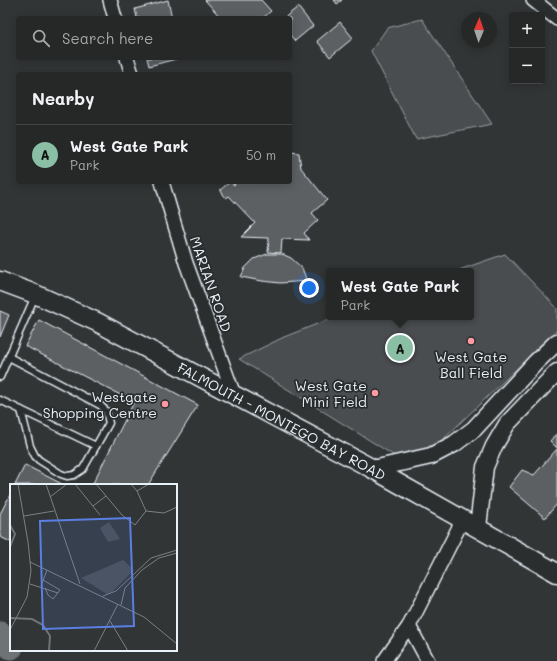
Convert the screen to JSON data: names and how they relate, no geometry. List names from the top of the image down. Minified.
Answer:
{"streets":{"main road":["FALMOUTH - MONTEGO BAY ROAD"],"street":["MARIAN ROAD"]},"crossings":[["MARIAN ROAD","FALMOUTH - MONTEGO BAY ROAD"]],"places":["West Gate Ball Field","West Gate Mini Field","Westgate Shopping Centre"],"north":"top","page":{"map_buttons":["+","−"],"search":"Search here","heading":"Nearby","list":[{"mark":"A","name":"West Gate Park","note":"Park","value":"50 m"}],"popup":["West Gate Park","Park"],"pins":"A"}}
